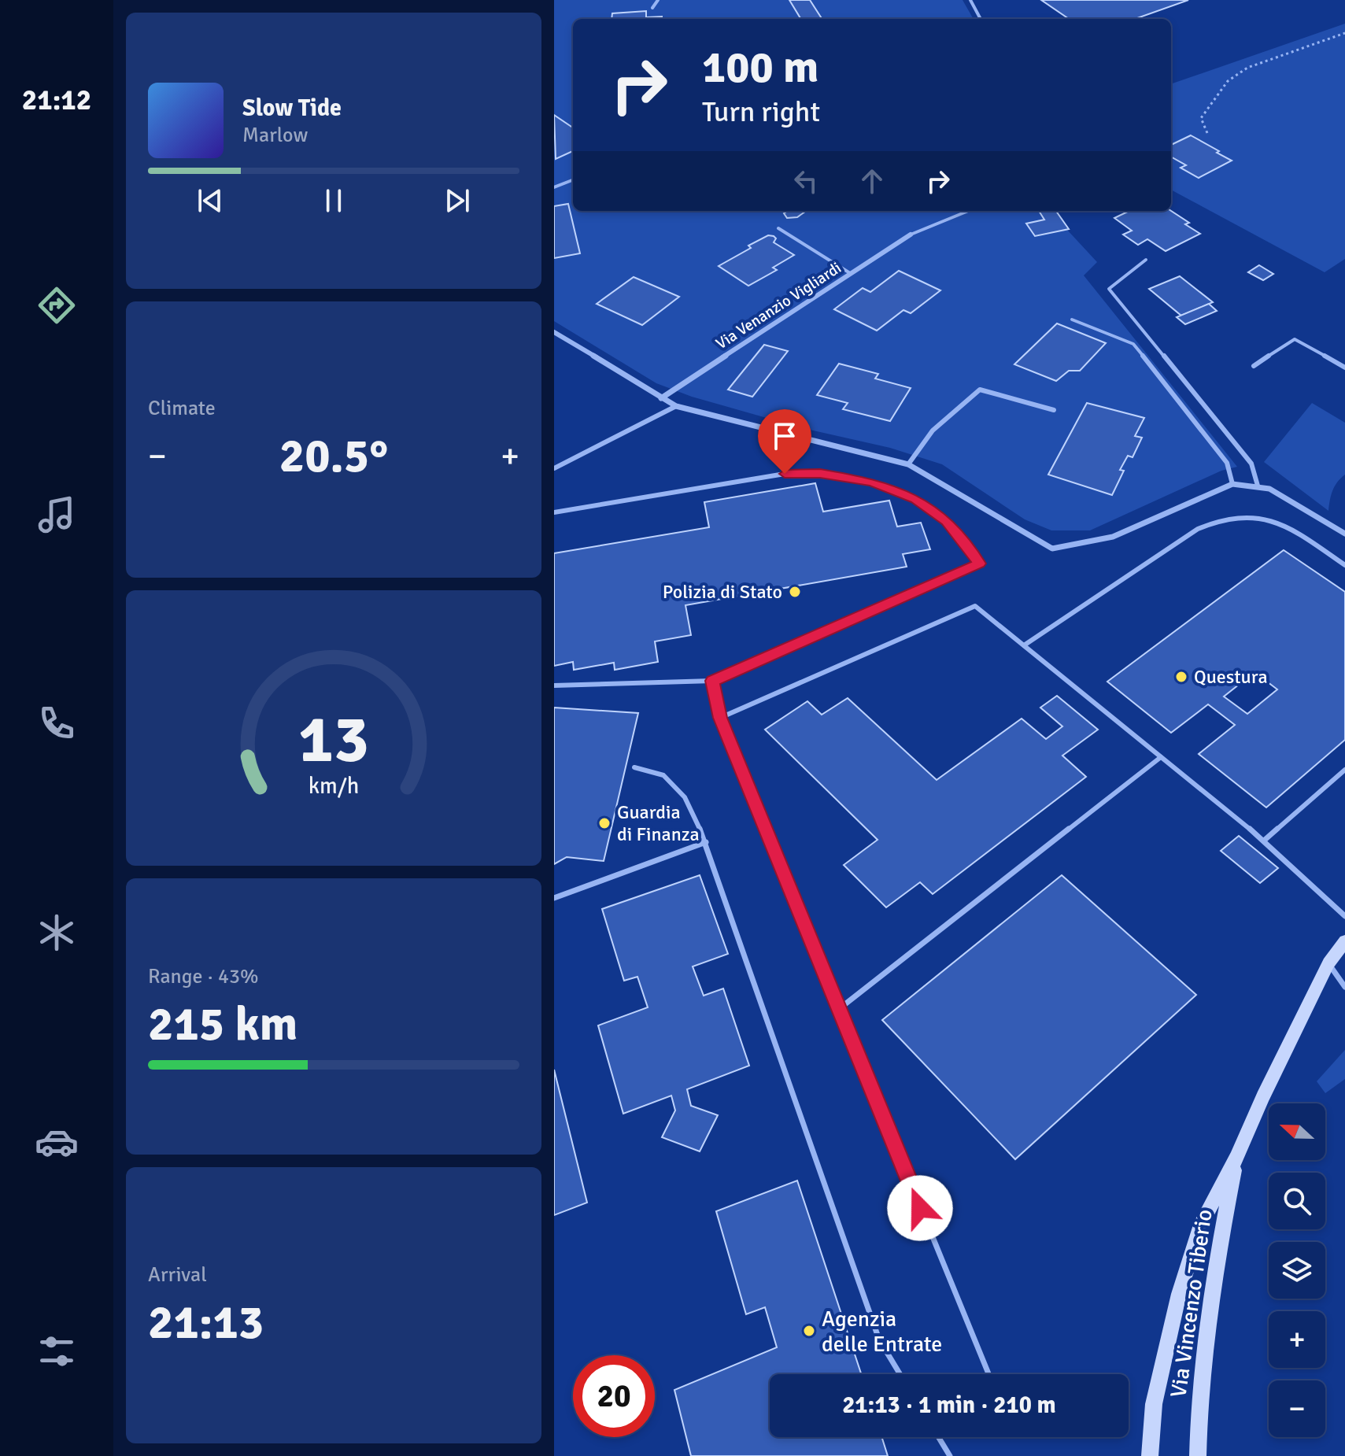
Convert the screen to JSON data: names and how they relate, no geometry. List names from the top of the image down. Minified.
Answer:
{"streets":{"main road":["Via Vincenzo Tiberio"],"street":["Via Venanzio Vigliardi"]},"places":["Polizia di Stato","Questura","Guardia di Finanza","Agenzia delle Entrate"],"north":"left","page":{"tabs":"21:12","turn":["100 m","Turn right"],"song":["Slow Tide","Marlow"],"tile":["Climate",["Range · 43%","215 km"],["Arrival","21:13"]],"heat":["−","20.5°","+"],"map_buttons":["+","−"],"limit":"20","trip":"21:13 · 1 min · 210 m","gauge":["13","km/h"]}}
